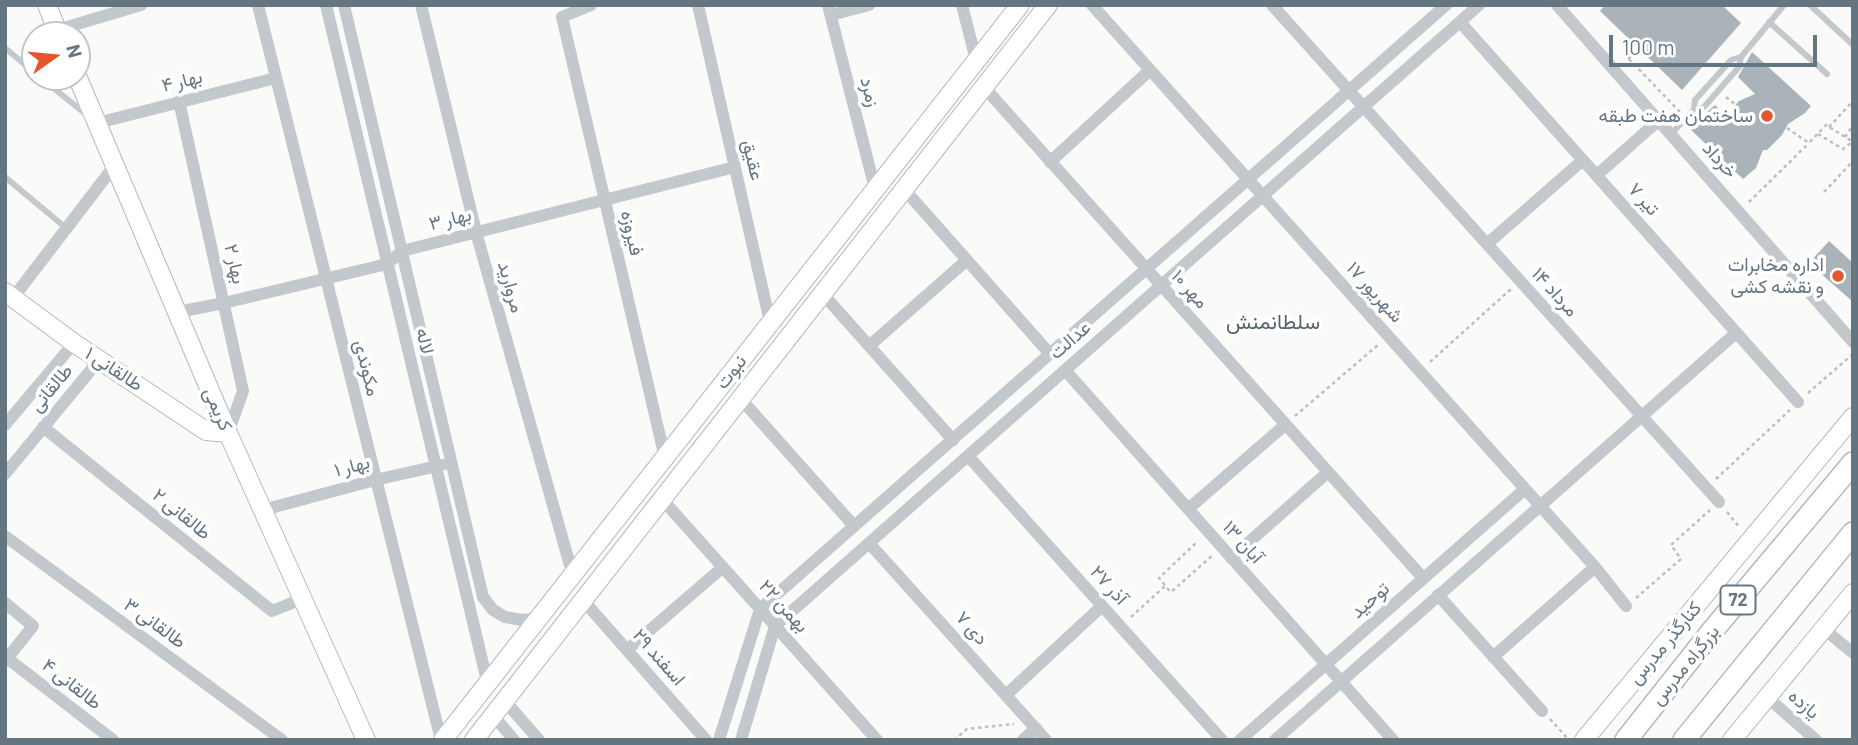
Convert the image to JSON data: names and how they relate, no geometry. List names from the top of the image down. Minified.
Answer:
{"streets":{"highway":["72","بزرگراه مدرس"],"street":["بهار ۴","زمرد","عقیق","خرداد","۷ تیر","بهار ۳","فیروزه","بهار ۲","مروارید","۱۰ مهر","۱۷ شهریور","۱۴ مرداد","عدالت","لاله","مکوندی","طالقانی ۱","نبوت","طالقانی","کریمی","بهار ۱","طالقانی ۲","۱۳ آبان","۲۷ آذر","توحید","۲۲ بهمن","طالقانی ۳","۷ دی","کنارگذر مدرس","۲۹ اسفند","طالقانی ۴","یازده"]},"crossings":[["بهار ۴","بهار ۲"],["بهار ۴","مکوندی"],["بهار ۴","کریمی"],["زمرد","نبوت"],["عقیق","بهار ۳"],["عقیق","نبوت"],["۷ تیر","عدالت"],["بهار ۳","فیروزه"],["بهار ۳","بهار ۲"],["بهار ۳","مروارید"],["بهار ۳","لاله"],["بهار ۳","مکوندی"],["بهار ۳","کریمی"],["فیروزه","نبوت"],["بهار ۲","طالقانی ۱"],["بهار ۲","کریمی"],["مروارید","نبوت"],["۱۰ مهر","عدالت"],["۱۰ مهر","نبوت"],["۱۰ مهر","توحید"],["۱۷ شهریور","عدالت"],["۱۷ شهریور","توحید"],["۱۴ مرداد","عدالت"],["عدالت","۱۳ آبان"],["عدالت","۲۷ آذر"],["عدالت","۲۲ بهمن"],["عدالت","۷ دی"],["لاله","نبوت"],["لاله","بهار ۱"],["مکوندی","نبوت"],["مکوندی","بهار ۱"],["طالقانی ۱","طالقانی"],["طالقانی ۱","کریمی"],["نبوت","۲۲ بهمن"],["نبوت","۲۹ اسفند"],["طالقانی","طالقانی ۲"],["کریمی","بهار ۱"],["کریمی","طالقانی ۲"],["۱۳ آبان","توحید"]],"districts":["سلطانمنش"],"places":["ساختمان هفت طبقه","اداره مخابرات و نقشه کشی"],"scale_bar":"100 m","north":"right"}
